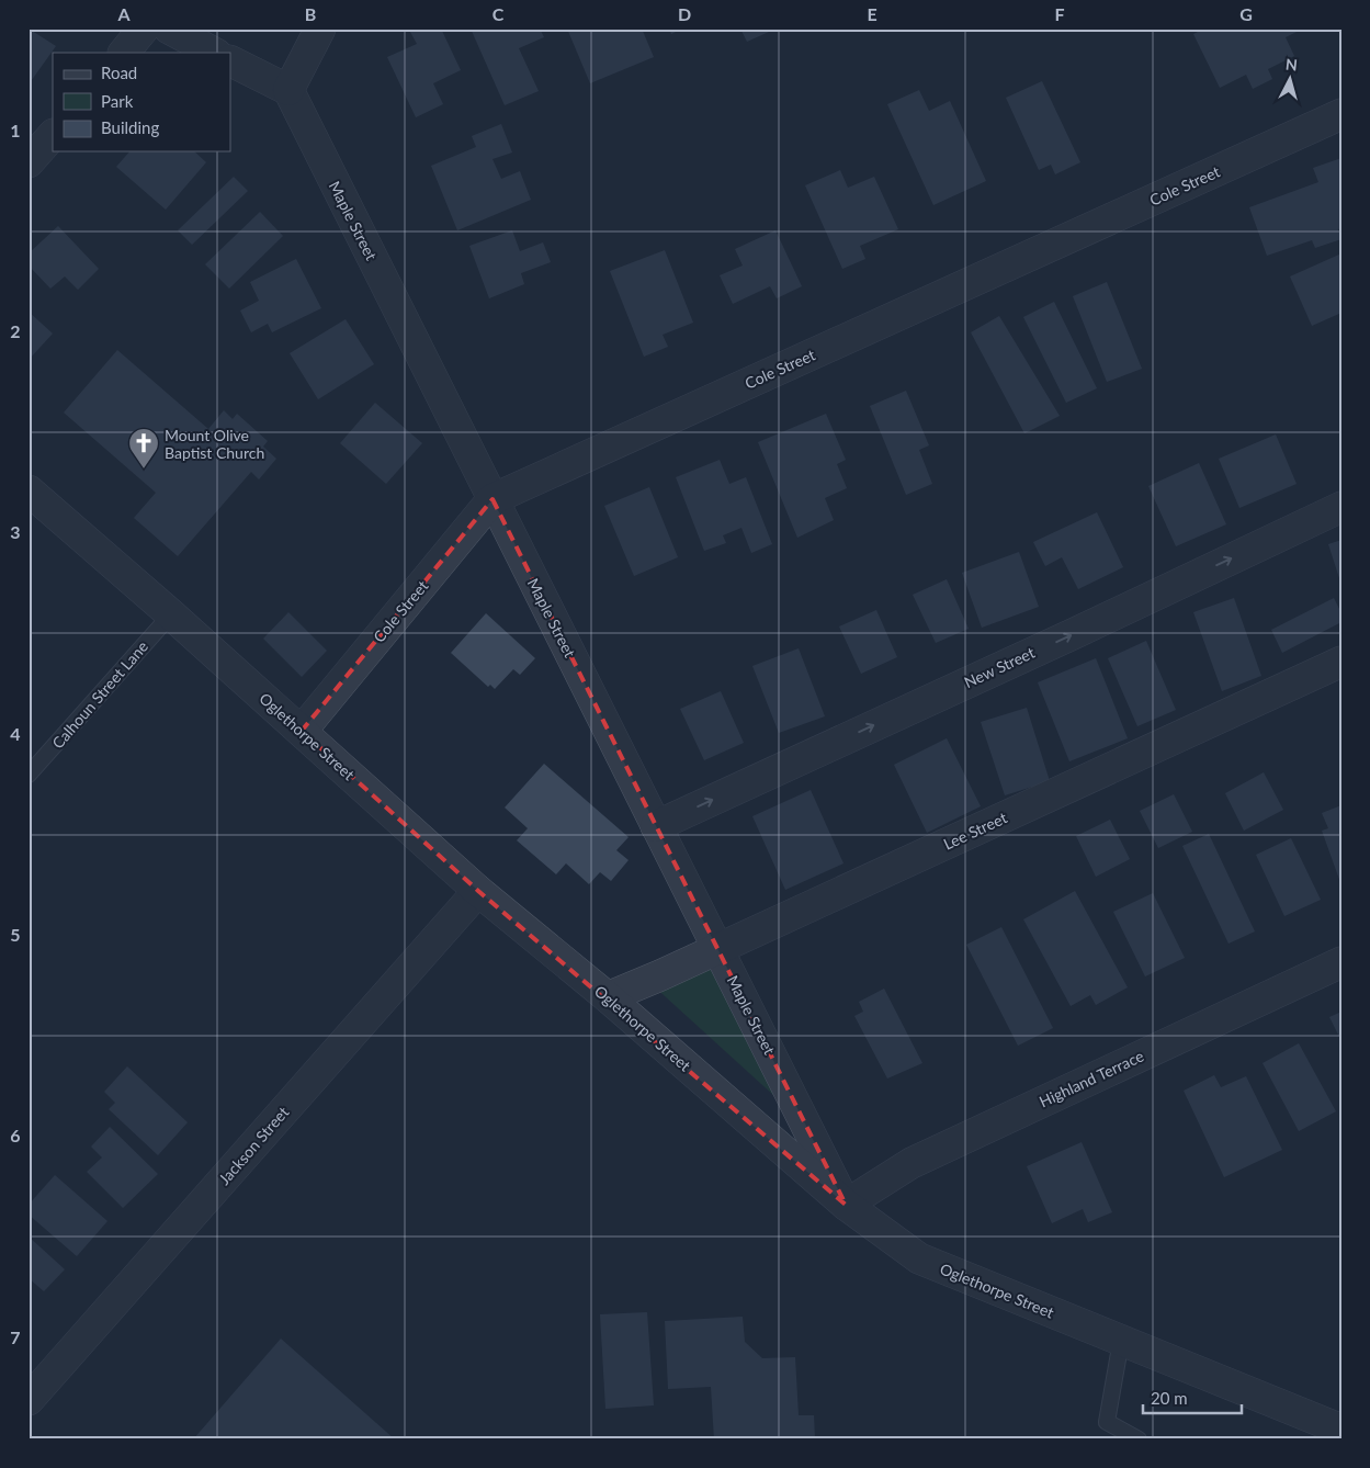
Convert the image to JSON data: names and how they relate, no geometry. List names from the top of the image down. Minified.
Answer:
{"streets":{"street":["Cole Street","Maple Street","New Street","Oglethorpe Street","Lee Street","Highland Terrace","Jackson Street"],"lane":["Calhoun Street Lane"]},"crossings":[["Cole Street","Maple Street"],["Cole Street","Oglethorpe Street"],["Maple Street","New Street"],["Maple Street","Oglethorpe Street"],["Maple Street","Lee Street"],["Maple Street","Highland Terrace"],["Calhoun Street Lane","Oglethorpe Street"],["Oglethorpe Street","Lee Street"],["Oglethorpe Street","Highland Terrace"],["Oglethorpe Street","Jackson Street"]],"one_way":["New Street"],"places":{"church":["Mount Olive Baptist Church"]},"legend":["Road","Park","Building"],"scale_bar":"20 m","north":"top","grid":{"columns":["A","B","C","D","E","F","G"],"rows":["1","2","3","4","5","6","7"]}}
